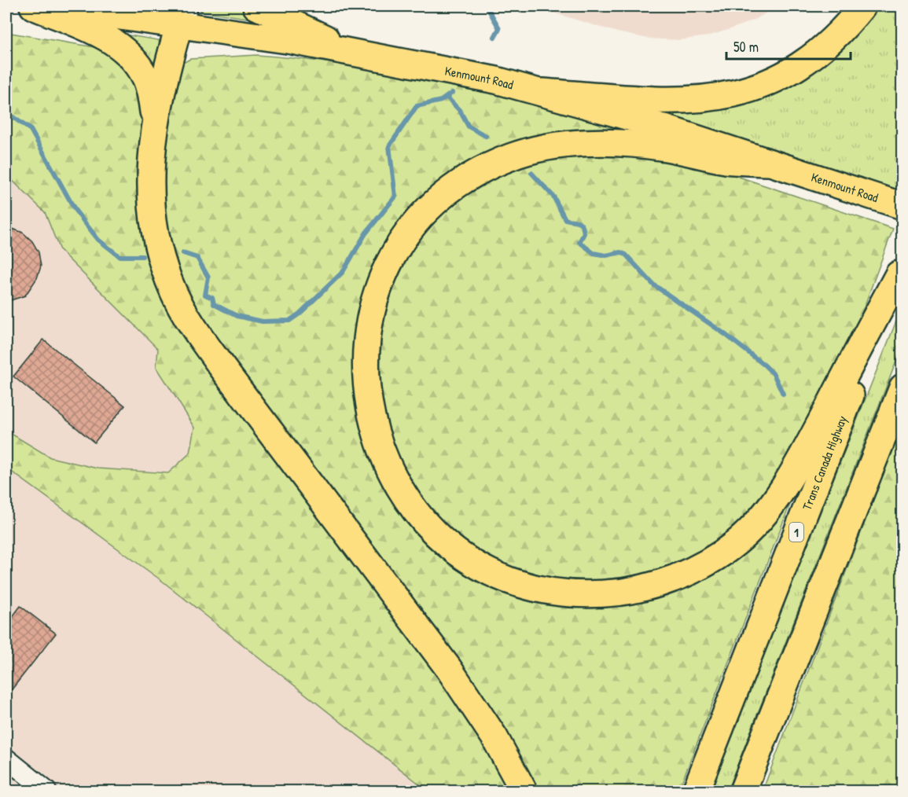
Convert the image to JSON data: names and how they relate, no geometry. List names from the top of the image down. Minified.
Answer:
{"streets":{"main road":["Kenmount Road","Trans Canada Highway","1"]},"scale_bar":"50 m"}
